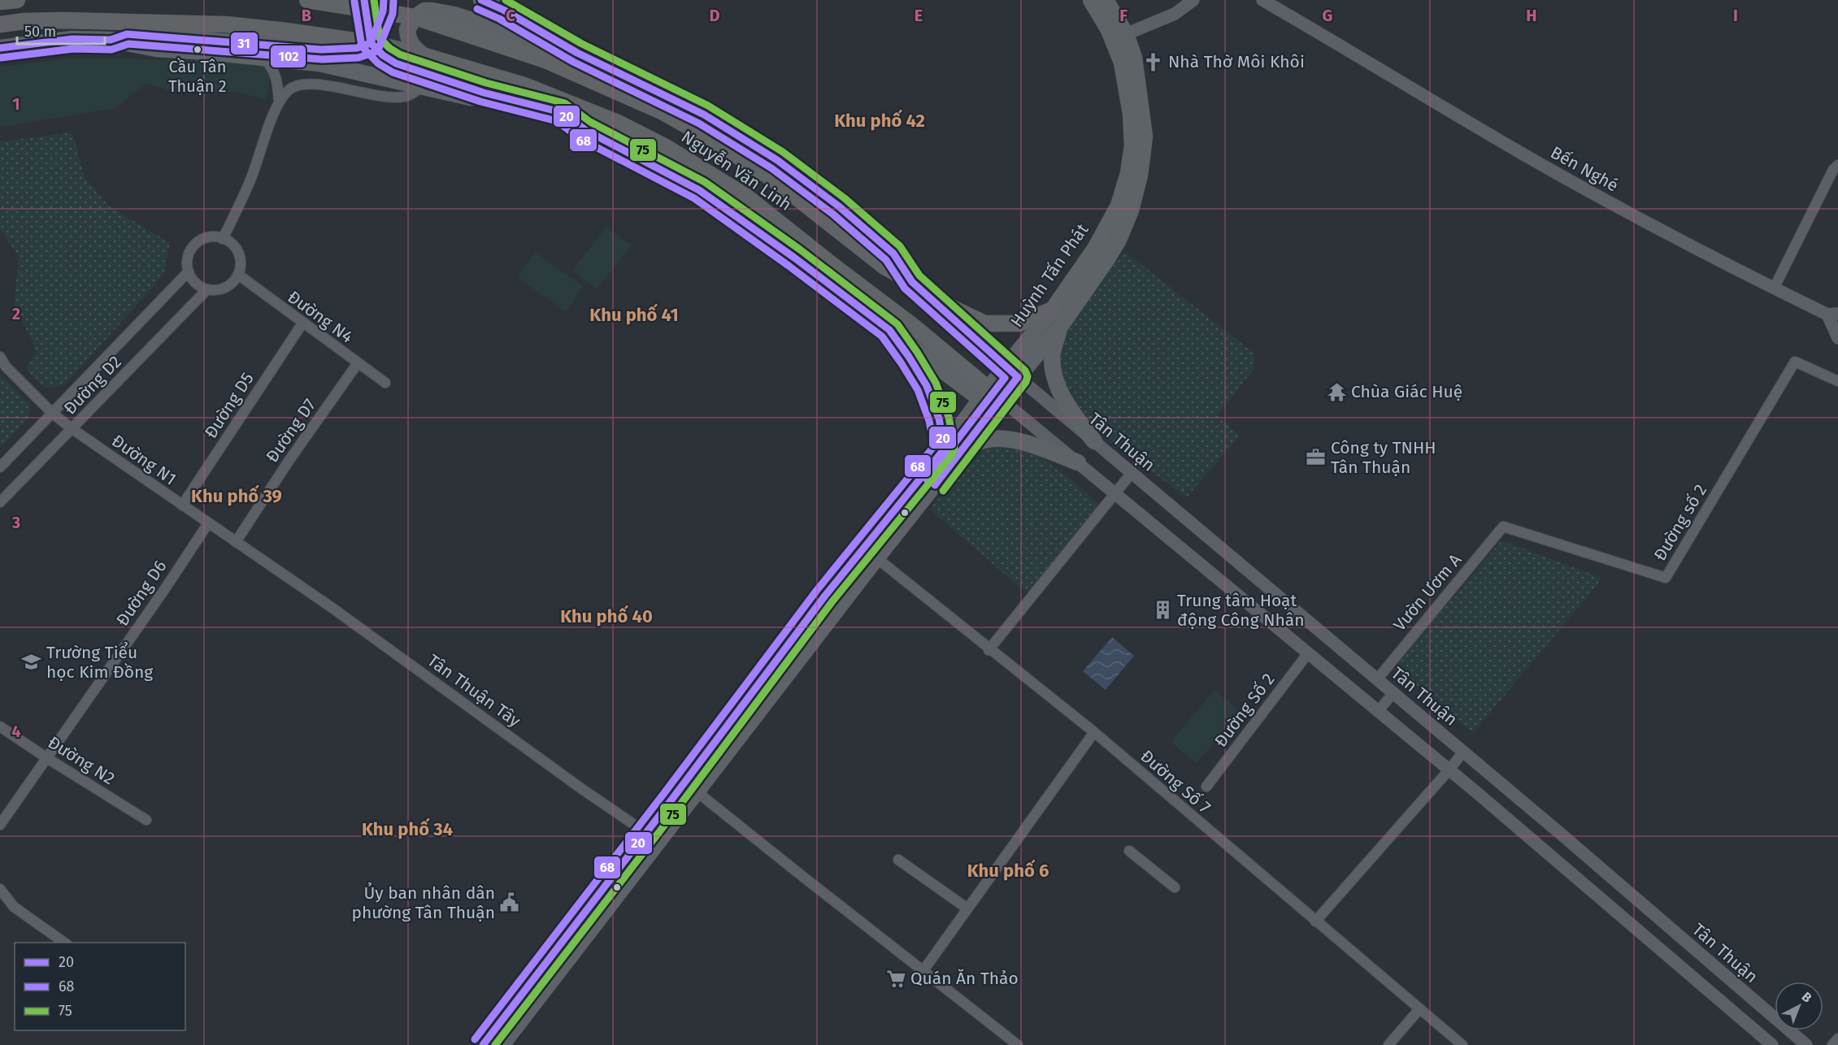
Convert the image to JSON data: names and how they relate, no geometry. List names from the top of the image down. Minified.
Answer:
{"streets":{"highway":["Nguyễn Văn Linh"],"main road":["Huỳnh Tấn Phát"],"street":["Bến Nghé","Đường N4","Đường D2","Đường D5","Đường D7","Tân Thuận","Đường N1","Đường số 2","Vườn Ươm A","Đường D6","Tân Thuận Tây","Đường Số 2","Đường N2","Đường Số 7"]},"crossings":[["Nguyễn Văn Linh","Huỳnh Tấn Phát"],["Nguyễn Văn Linh","Tân Thuận"],["Huỳnh Tấn Phát","Tân Thuận"],["Huỳnh Tấn Phát","Tân Thuận Tây"],["Huỳnh Tấn Phát","Đường Số 7"],["Đường N4","Đường D2"],["Đường N4","Đường D5"],["Đường N4","Đường D7"],["Đường D2","Đường N1"],["Đường D5","Đường N1"],["Đường D7","Đường N1"],["Tân Thuận","Vườn Ươm A"],["Đường N1","Đường D6"],["Đường N1","Tân Thuận Tây"],["Đường số 2","Vườn Ươm A"],["Đường D6","Đường N2"]],"districts":["Khu phố 42","Khu phố 41","Khu phố 39","Khu phố 40","Khu phố 34","Khu phố 6"],"places":{"other":["Cầu Tân Thuận 2"],"church":["Nhà Thờ Môi Khôi"],"temple":["Chùa Giác Huệ"],"office":["Công ty TNHH Tân Thuận"],"building":["Trung tâm Hoạt động Công Nhân"],"school or university":["Trường Tiểu học Kim Đồng"],"public building":["Ủy ban nhân dân phường Tân Thuận"],"supermarket":["Quán Ăn Thảo"]},"lines":["transit line 20","transit line 75","transit line 31","transit line 102","transit line 68"],"legend":["20","68","75"],"scale_bar":"50 m","north":"top right","grid":{"columns":["B","C","D","E","F","G","H","I"],"rows":["1","2","3","4"]}}
